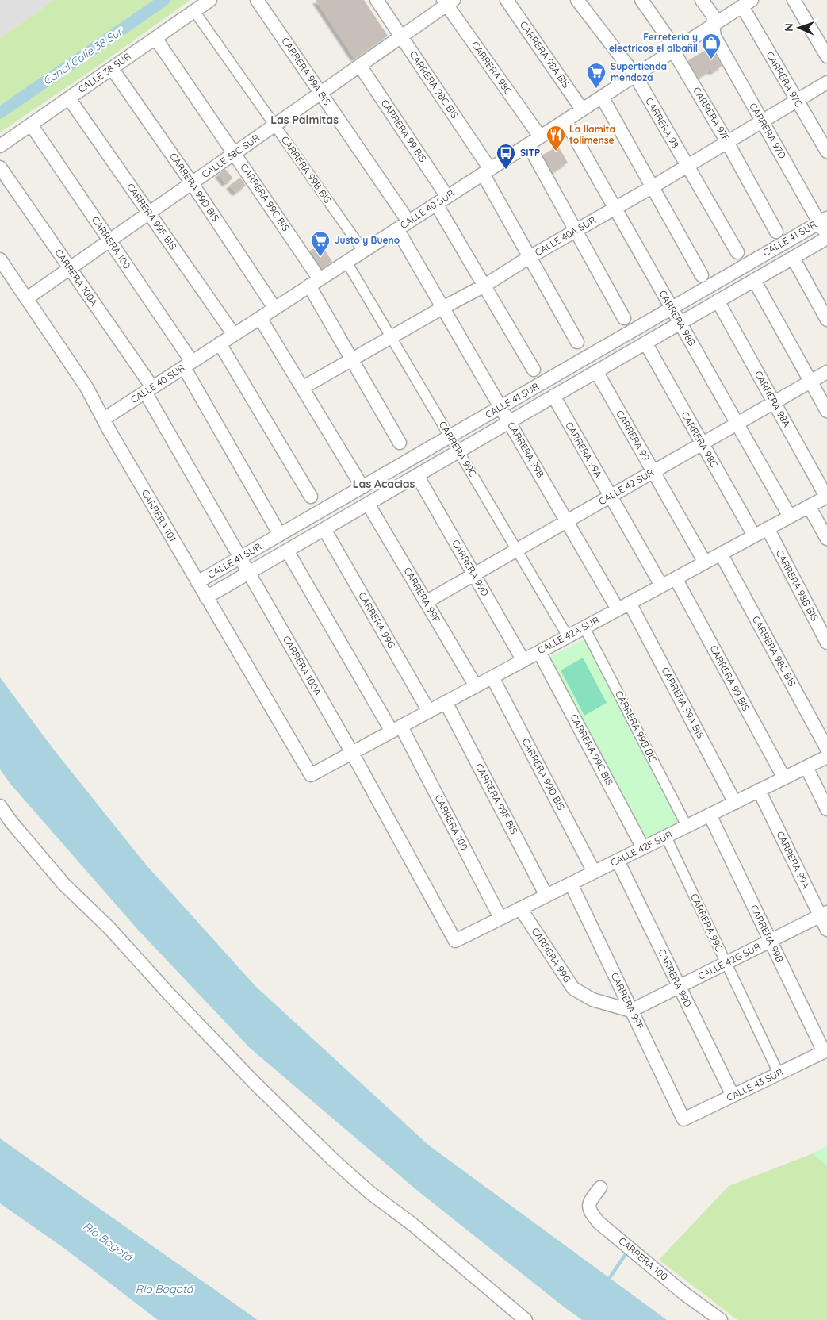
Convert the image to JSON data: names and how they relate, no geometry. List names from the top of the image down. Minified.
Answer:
{"streets":{"street":["CARRERA 98A BIS","CARRERA 98C","CARRERA 99A BIS","CALLE 38 SUR","CARRERA 97C","CARRERA 98C BIS","CARRERA 97F","CARRERA 98","CARRERA 99 BIS","CARRERA 97D","CALLE 38C SUR","CARRERA 99B BIS","CARRERA 99D BIS","CARRERA 99C BIS","CALLE 40 SUR","CARRERA 99F BIS","CALLE 40A SUR","CALLE 41 SUR","CARRERA 100","CARRERA 100A","CARRERA 98B","CARRERA 98A","CARRERA 99","CARRERA 99C","CARRERA 99B","CARRERA 99A","CALLE 42 SUR","CARRERA 101","CARRERA 99D","CARRERA 98B BIS","CARRERA 99F","CARRERA 99G","CALLE 42A SUR","CALLE 42F SUR","CALLE 42G SUR","CALLE 43 SUR"]},"crossings":[["CARRERA 98A BIS","CALLE 40 SUR"],["CARRERA 98C","CALLE 38C SUR"],["CARRERA 98C","CALLE 40 SUR"],["CARRERA 98C","CALLE 41 SUR"],["CARRERA 98C","CALLE 42 SUR"],["CARRERA 98C","CALLE 42A SUR"],["CARRERA 99A BIS","CALLE 38C SUR"],["CARRERA 99A BIS","CALLE 40 SUR"],["CARRERA 99A BIS","CALLE 42A SUR"],["CARRERA 99A BIS","CALLE 42F SUR"],["CALLE 38 SUR","CARRERA 99B BIS"],["CALLE 38 SUR","CARRERA 99D BIS"],["CALLE 38 SUR","CARRERA 99C BIS"],["CALLE 38 SUR","CARRERA 99F BIS"],["CALLE 38 SUR","CARRERA 100"],["CARRERA 97C","CALLE 40 SUR"],["CARRERA 97C","CALLE 40A SUR"],["CARRERA 98C BIS","CALLE 38C SUR"],["CARRERA 98C BIS","CALLE 40 SUR"],["CARRERA 98C BIS","CALLE 42A SUR"],["CARRERA 97F","CALLE 40 SUR"],["CARRERA 97F","CALLE 40A SUR"],["CARRERA 98","CALLE 40 SUR"],["CARRERA 98","CALLE 40A SUR"],["CARRERA 99 BIS","CALLE 38C SUR"],["CARRERA 99 BIS","CALLE 40 SUR"],["CARRERA 99 BIS","CALLE 42A SUR"],["CARRERA 99 BIS","CALLE 42F SUR"],["CARRERA 97D","CALLE 40 SUR"],["CARRERA 97D","CALLE 40A SUR"],["CARRERA 97D","CALLE 41 SUR"],["CALLE 38C SUR","CARRERA 99B BIS"],["CALLE 38C SUR","CARRERA 99D BIS"],["CALLE 38C SUR","CARRERA 99C BIS"],["CALLE 38C SUR","CARRERA 99F BIS"],["CALLE 38C SUR","CARRERA 100"],["CALLE 38C SUR","CARRERA 100A"],["CALLE 38C SUR","CARRERA 101"],["CARRERA 99B BIS","CALLE 40 SUR"],["CARRERA 99B BIS","CALLE 42A SUR"],["CARRERA 99B BIS","CALLE 42F SUR"],["CARRERA 99D BIS","CALLE 40 SUR"],["CARRERA 99D BIS","CALLE 42A SUR"],["CARRERA 99D BIS","CALLE 42F SUR"],["CARRERA 99C BIS","CALLE 40 SUR"],["CARRERA 99C BIS","CALLE 42A SUR"],["CARRERA 99C BIS","CALLE 42F SUR"],["CALLE 40 SUR","CARRERA 99F BIS"],["CALLE 40 SUR","CARRERA 100"],["CALLE 40 SUR","CARRERA 100A"],["CALLE 40 SUR","CARRERA 98B"],["CALLE 40 SUR","CARRERA 99C"],["CALLE 40 SUR","CARRERA 99B"],["CALLE 40 SUR","CARRERA 101"],["CARRERA 99F BIS","CALLE 42A SUR"],["CARRERA 99F BIS","CALLE 42F SUR"],["CALLE 40A SUR","CARRERA 98B"],["CALLE 40A SUR","CARRERA 99C"],["CALLE 40A SUR","CARRERA 99B"],["CALLE 41 SUR","CARRERA 100"],["CALLE 41 SUR","CARRERA 100A"],["CALLE 41 SUR","CARRERA 98B"],["CALLE 41 SUR","CARRERA 98A"],["CALLE 41 SUR","CARRERA 99"],["CALLE 41 SUR","CARRERA 99C"],["CALLE 41 SUR","CARRERA 99B"],["CALLE 41 SUR","CARRERA 99A"],["CALLE 41 SUR","CARRERA 101"],["CALLE 41 SUR","CARRERA 99D"],["CALLE 41 SUR","CARRERA 99F"],["CALLE 41 SUR","CARRERA 99G"],["CARRERA 100","CALLE 42A SUR"],["CARRERA 100","CALLE 42F SUR"],["CARRERA 100A","CALLE 42A SUR"],["CARRERA 100A","CALLE 42F SUR"],["CARRERA 98B","CALLE 42 SUR"],["CARRERA 98B","CALLE 42A SUR"],["CARRERA 98A","CALLE 42 SUR"],["CARRERA 98A","CALLE 42A SUR"],["CARRERA 99","CALLE 42 SUR"],["CARRERA 99","CALLE 42A SUR"],["CARRERA 99C","CALLE 42 SUR"],["CARRERA 99C","CALLE 42A SUR"],["CARRERA 99C","CALLE 42F SUR"],["CARRERA 99C","CALLE 42G SUR"],["CARRERA 99C","CALLE 43 SUR"],["CARRERA 99B","CALLE 42 SUR"],["CARRERA 99B","CALLE 42A SUR"],["CARRERA 99B","CALLE 42F SUR"],["CARRERA 99B","CALLE 42G SUR"],["CARRERA 99B","CALLE 43 SUR"],["CARRERA 99A","CALLE 42 SUR"],["CARRERA 99A","CALLE 42A SUR"],["CARRERA 99A","CALLE 42F SUR"],["CARRERA 99A","CALLE 42G SUR"],["CALLE 42 SUR","CARRERA 99D"],["CALLE 42 SUR","CARRERA 99F"],["CARRERA 101","CALLE 42A SUR"],["CARRERA 99D","CALLE 42A SUR"],["CARRERA 99D","CALLE 42F SUR"],["CARRERA 99D","CALLE 42G SUR"],["CARRERA 99D","CALLE 43 SUR"],["CARRERA 98B BIS","CALLE 42A SUR"],["CARRERA 99F","CARRERA 99G"],["CARRERA 99F","CALLE 42A SUR"],["CARRERA 99F","CALLE 42F SUR"],["CARRERA 99F","CALLE 42G SUR"],["CARRERA 99F","CALLE 43 SUR"],["CARRERA 99G","CALLE 42A SUR"],["CARRERA 99G","CALLE 42F SUR"],["CARRERA 99G","CALLE 42G SUR"]],"districts":["Las Palmitas","Las Acacias"],"water":["Canal Calle 38 Sur","Río Bogotá","Rio Bogotá"],"places":{"shop":["Ferretería y electricos el albañil"],"supermarket":["Supertienda mendoza","Justo y Bueno"],"restaurant":["La llamita tolimense"],"bus stop":["SITP"]},"north":"left"}
